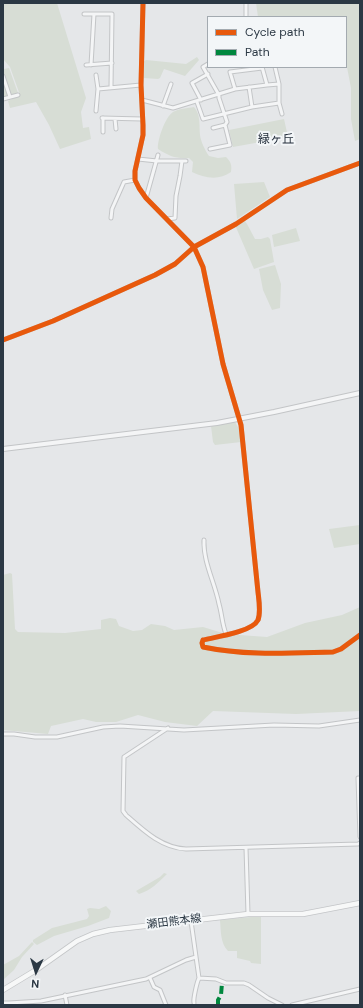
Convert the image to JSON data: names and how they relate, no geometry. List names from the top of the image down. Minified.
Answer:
{"streets":{"main road":["瀬田熊本線"]},"districts":["緑ヶ丘"],"legend":["Cycle path","Path"],"north":"bottom"}
